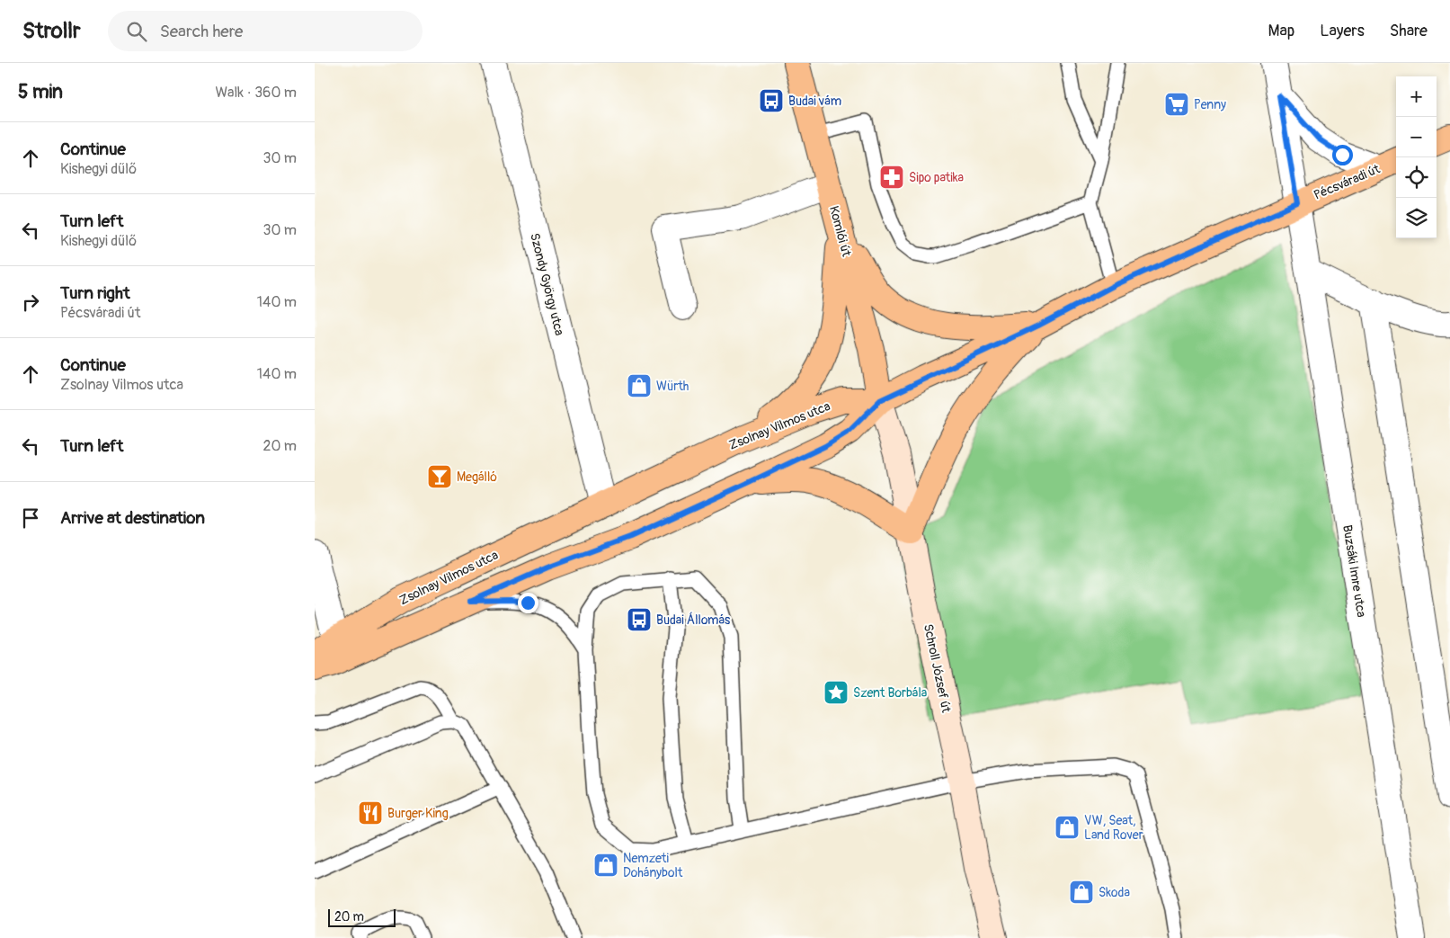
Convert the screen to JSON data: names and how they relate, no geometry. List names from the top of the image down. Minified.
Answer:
{"streets":{"main road":["Pécsváradi út","Komlói út","Zsolnay Vilmos utca","Schroll József út"],"street":["Szondy György utca","Buzsáki Imre utca"]},"crossings":[["Pécsváradi út","Komlói út"],["Pécsváradi út","Zsolnay Vilmos utca"],["Pécsváradi út","Buzsáki Imre utca"],["Pécsváradi út","Schroll József út"],["Komlói út","Zsolnay Vilmos utca"],["Komlói út","Schroll József út"],["Szondy György utca","Zsolnay Vilmos utca"],["Zsolnay Vilmos utca","Schroll József út"]],"places":{"bus stop":["Budai vám","Budai Állomás"],"supermarket":["Penny"],"pharmacy":["Sipo patika"],"shop":["Würth","VW, Seat, Land Rover","Nemzeti Dohánybolt","Skoda"],"bar":["Megálló"],"place":["Szent Borbála"],"restaurant":["Burger King"]},"scale_bar":"20 m","page":{"header":"Strollr","search":"Search here","nav":["Map","Layers","Share"],"heading":["5 min","Walk · 360 m"],"map_buttons":["+","−"],"list":[["Continue","Kishegyi dűlő","30 m"],["Turn left","Kishegyi dűlő","30 m"],["Turn right","Pécsváradi út","140 m"],["Continue","Zsolnay Vilmos utca","140 m"],["Turn left","20 m"],"Arrive at destination"],"scale":"20 m"}}
